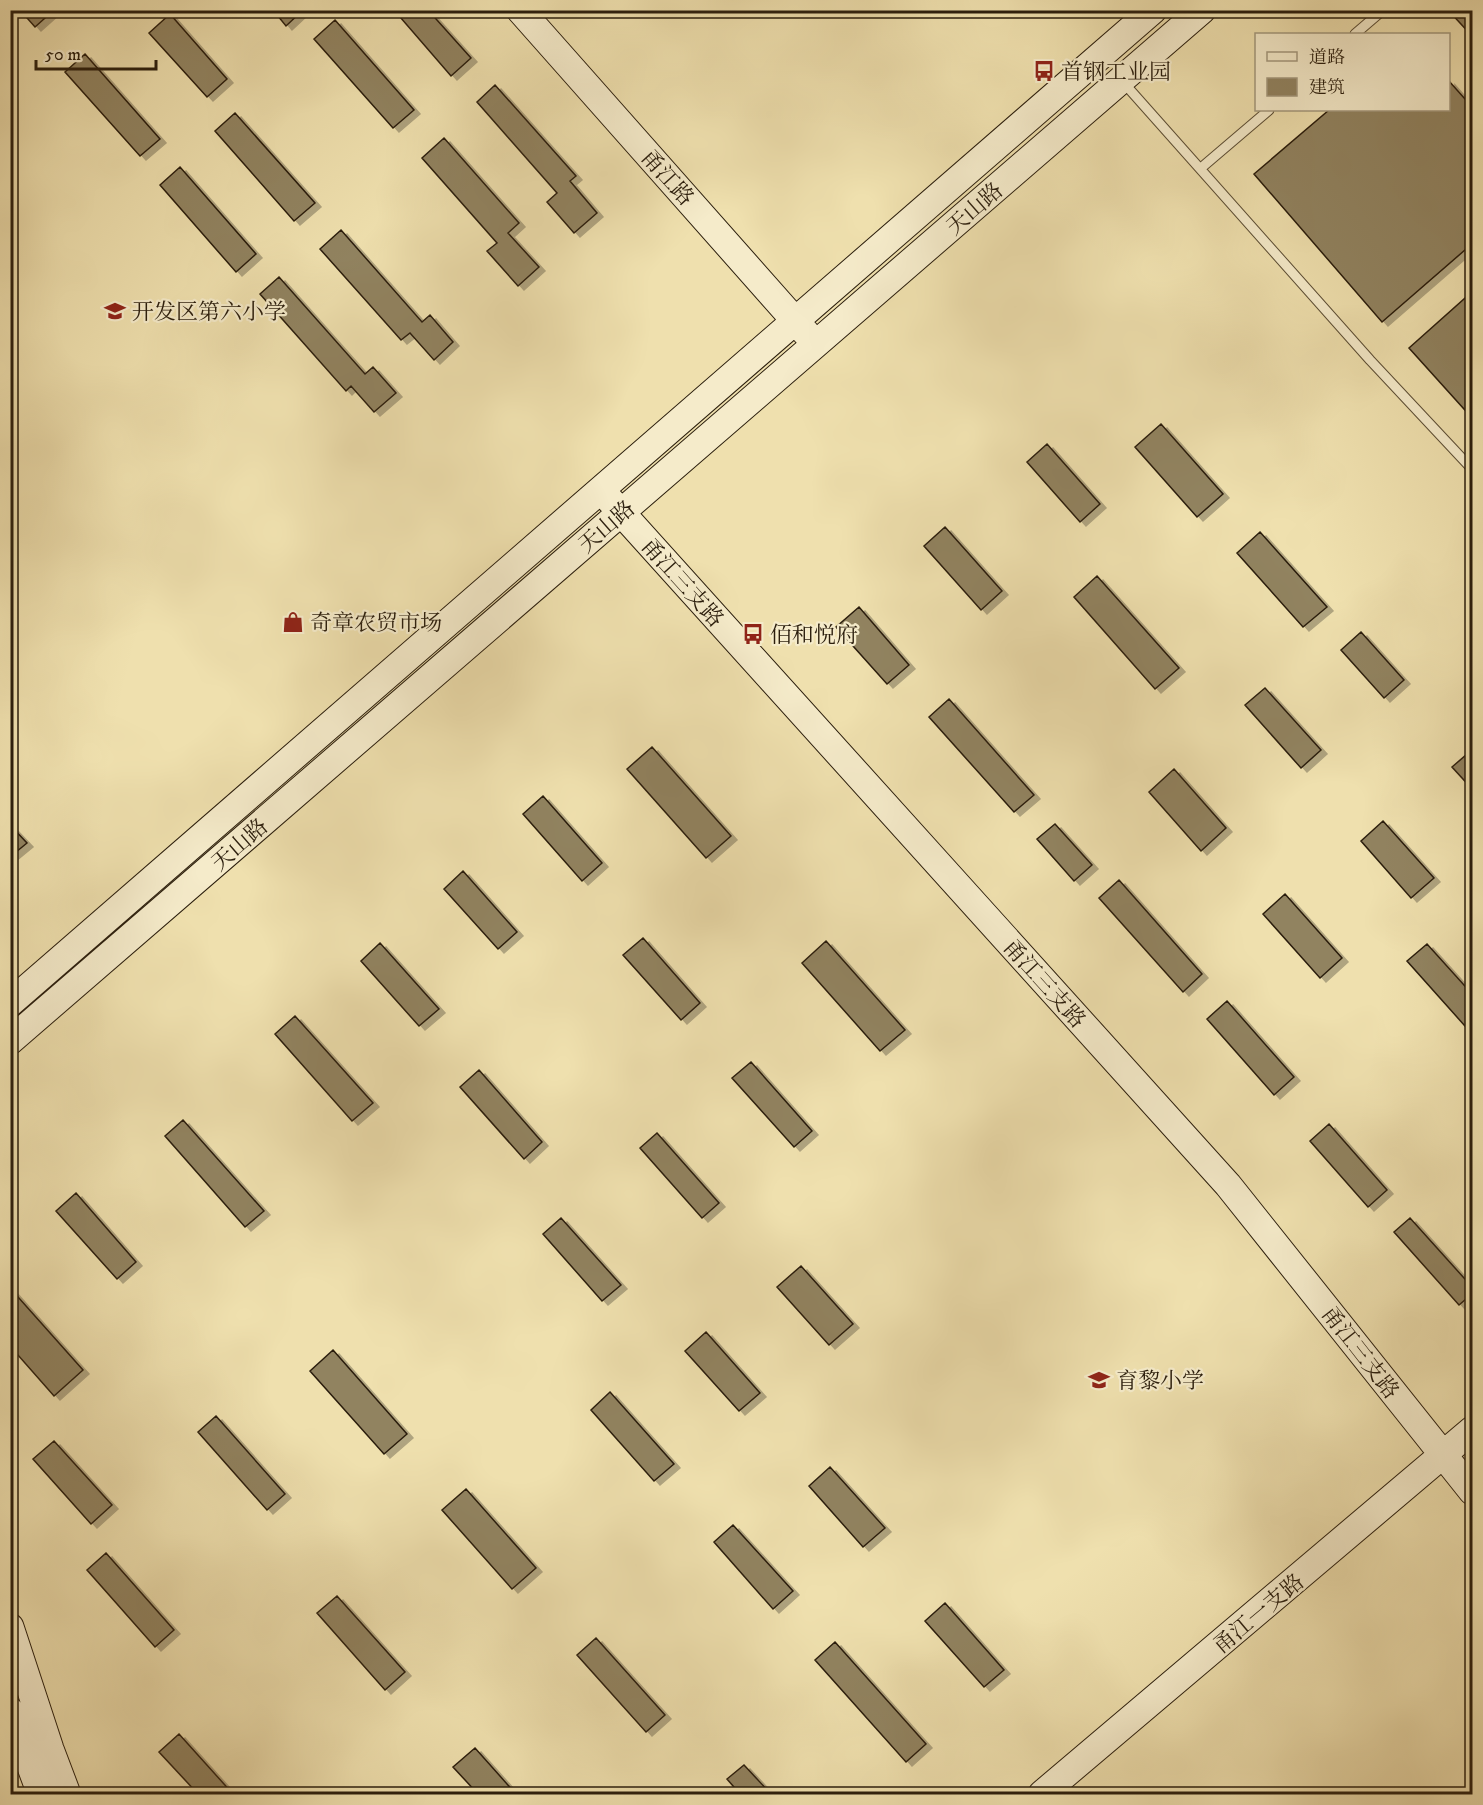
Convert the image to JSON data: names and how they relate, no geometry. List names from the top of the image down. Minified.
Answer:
{"streets":{"street":["甬江路","天山路","甬江三支路","甬江一支路"]},"crossings":[["甬江路","天山路"],["天山路","甬江三支路"],["甬江三支路","甬江一支路"]],"places":{"bus stop":["首钢工业园","佰和悦府"],"school or university":["开发区第六小学","育黎小学"],"shop":["奇章农贸市场"]},"legend":["道路","建筑"],"scale_bar":"50 m"}
